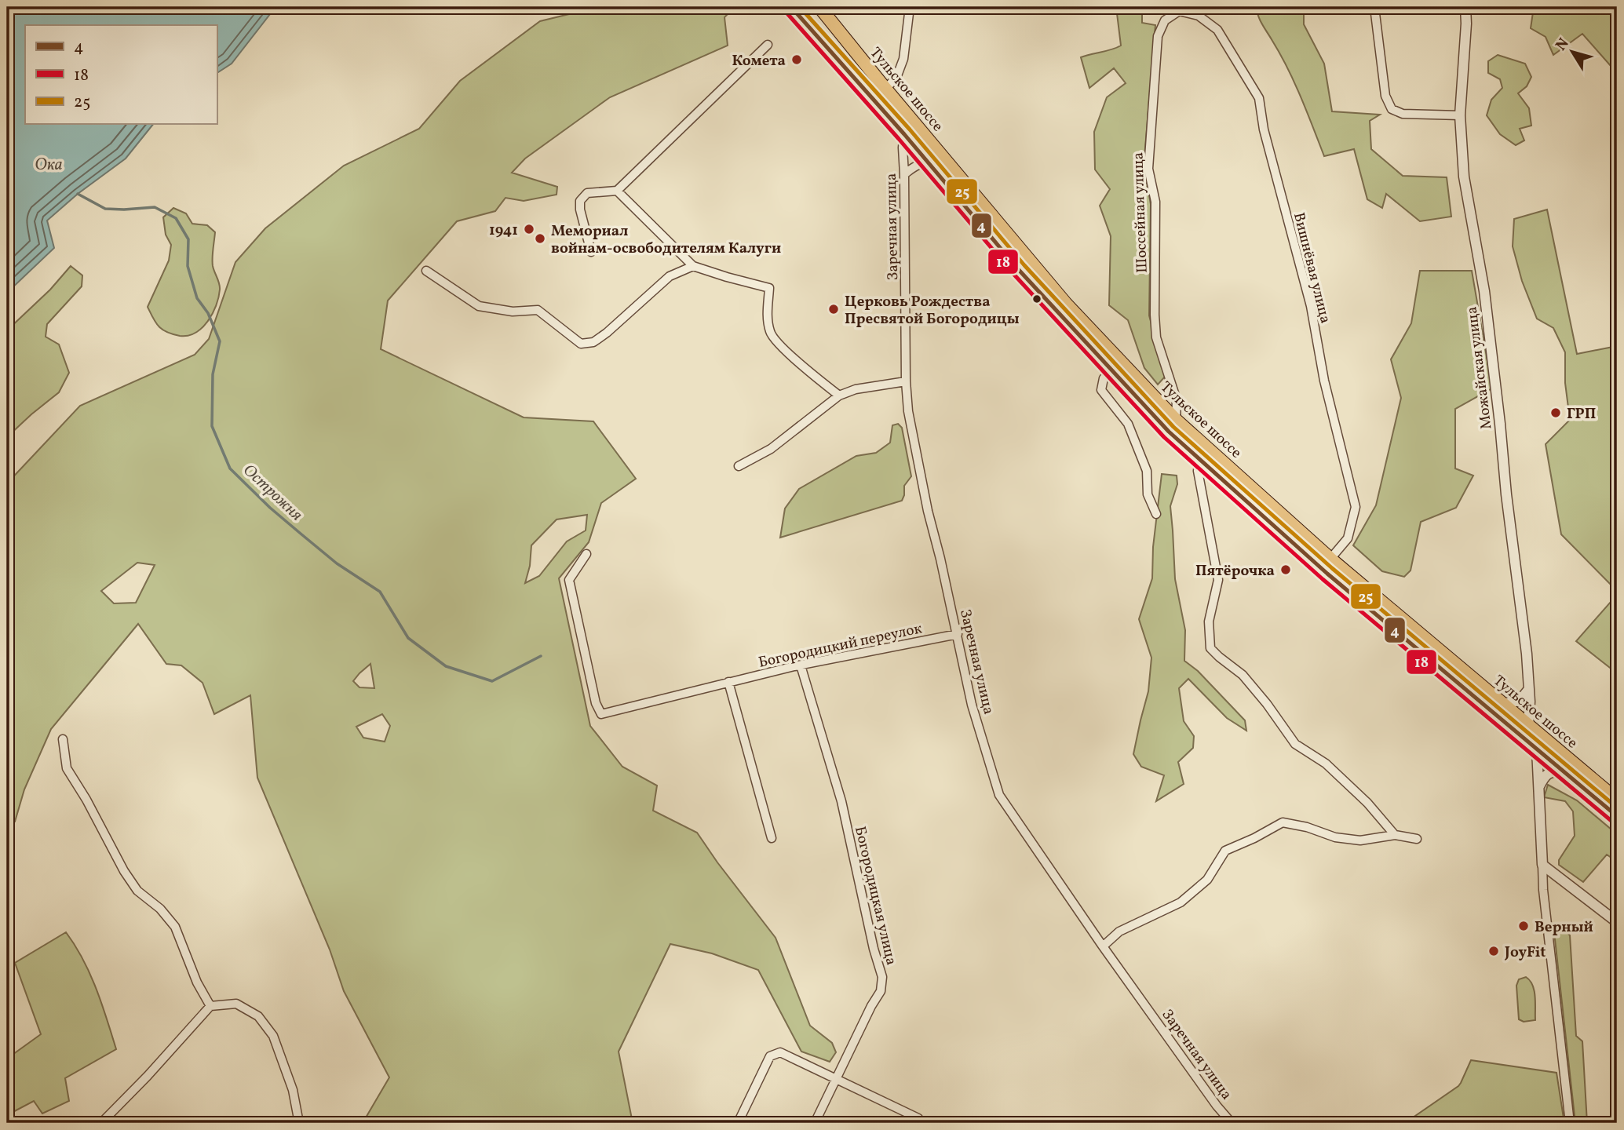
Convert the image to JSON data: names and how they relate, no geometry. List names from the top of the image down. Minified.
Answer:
{"streets":{"main road":["Тульское шоссе"],"street":["Шоссейная улица","Заречная улица","Вишнёвая улица","Можайская улица","Богородицкий переулок","Богородицкая улица"]},"crossings":[["Тульское шоссе","Шоссейная улица"],["Тульское шоссе","Заречная улица"],["Тульское шоссе","Вишнёвая улица"],["Тульское шоссе","Можайская улица"],["Шоссейная улица","Вишнёвая улица"],["Заречная улица","Богородицкий переулок"],["Богородицкий переулок","Богородицкая улица"]],"water":["Ока","Острожня"],"places":["Комета","1941","Мемориал войнам-освободителям Калуги","Церковь Рождества Пресвятой Богородицы","ГРП","Пятёрочка","Верный","JoyFit"],"lines":["transit line 4","transit line 25","transit line 18"],"legend":["4","18","25"],"north":"top left"}
